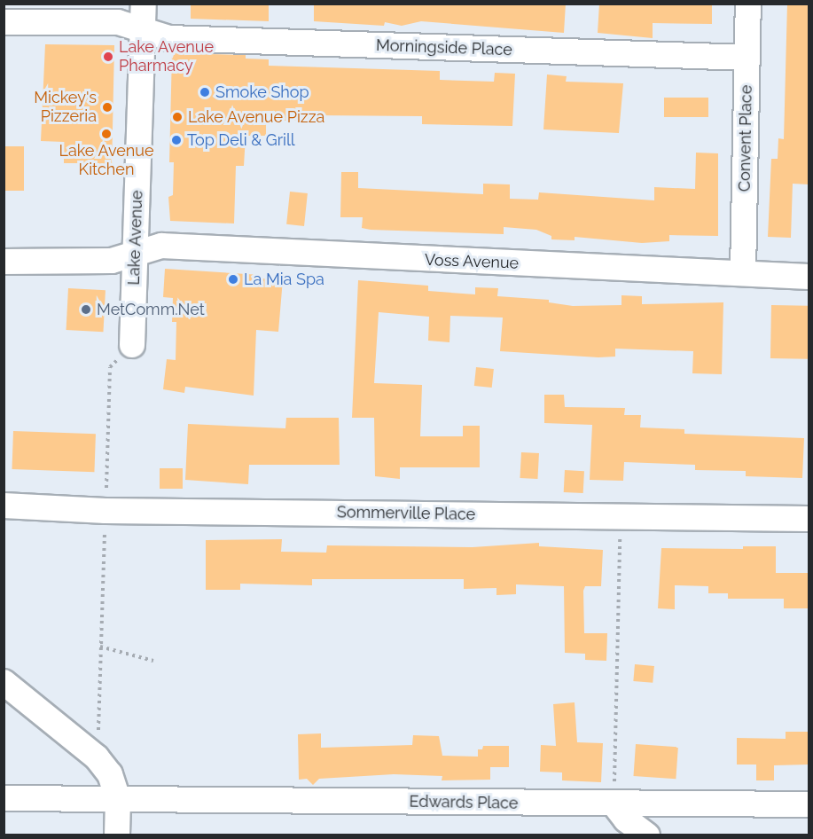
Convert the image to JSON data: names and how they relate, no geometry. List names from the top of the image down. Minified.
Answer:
{"streets":{"street":["Morningside Place","Convent Place","Lake Avenue","Voss Avenue","Sommerville Place","Edwards Place"]},"crossings":[["Morningside Place","Convent Place"],["Morningside Place","Lake Avenue"],["Convent Place","Voss Avenue"],["Lake Avenue","Voss Avenue"]],"places":["Lake Avenue Pharmacy","Smoke Shop","Mickey's Pizzeria","Lake Avenue Pizza","Lake Avenue Kitchen","Top Deli & Grill","La Mia Spa","MetComm.Net"]}
